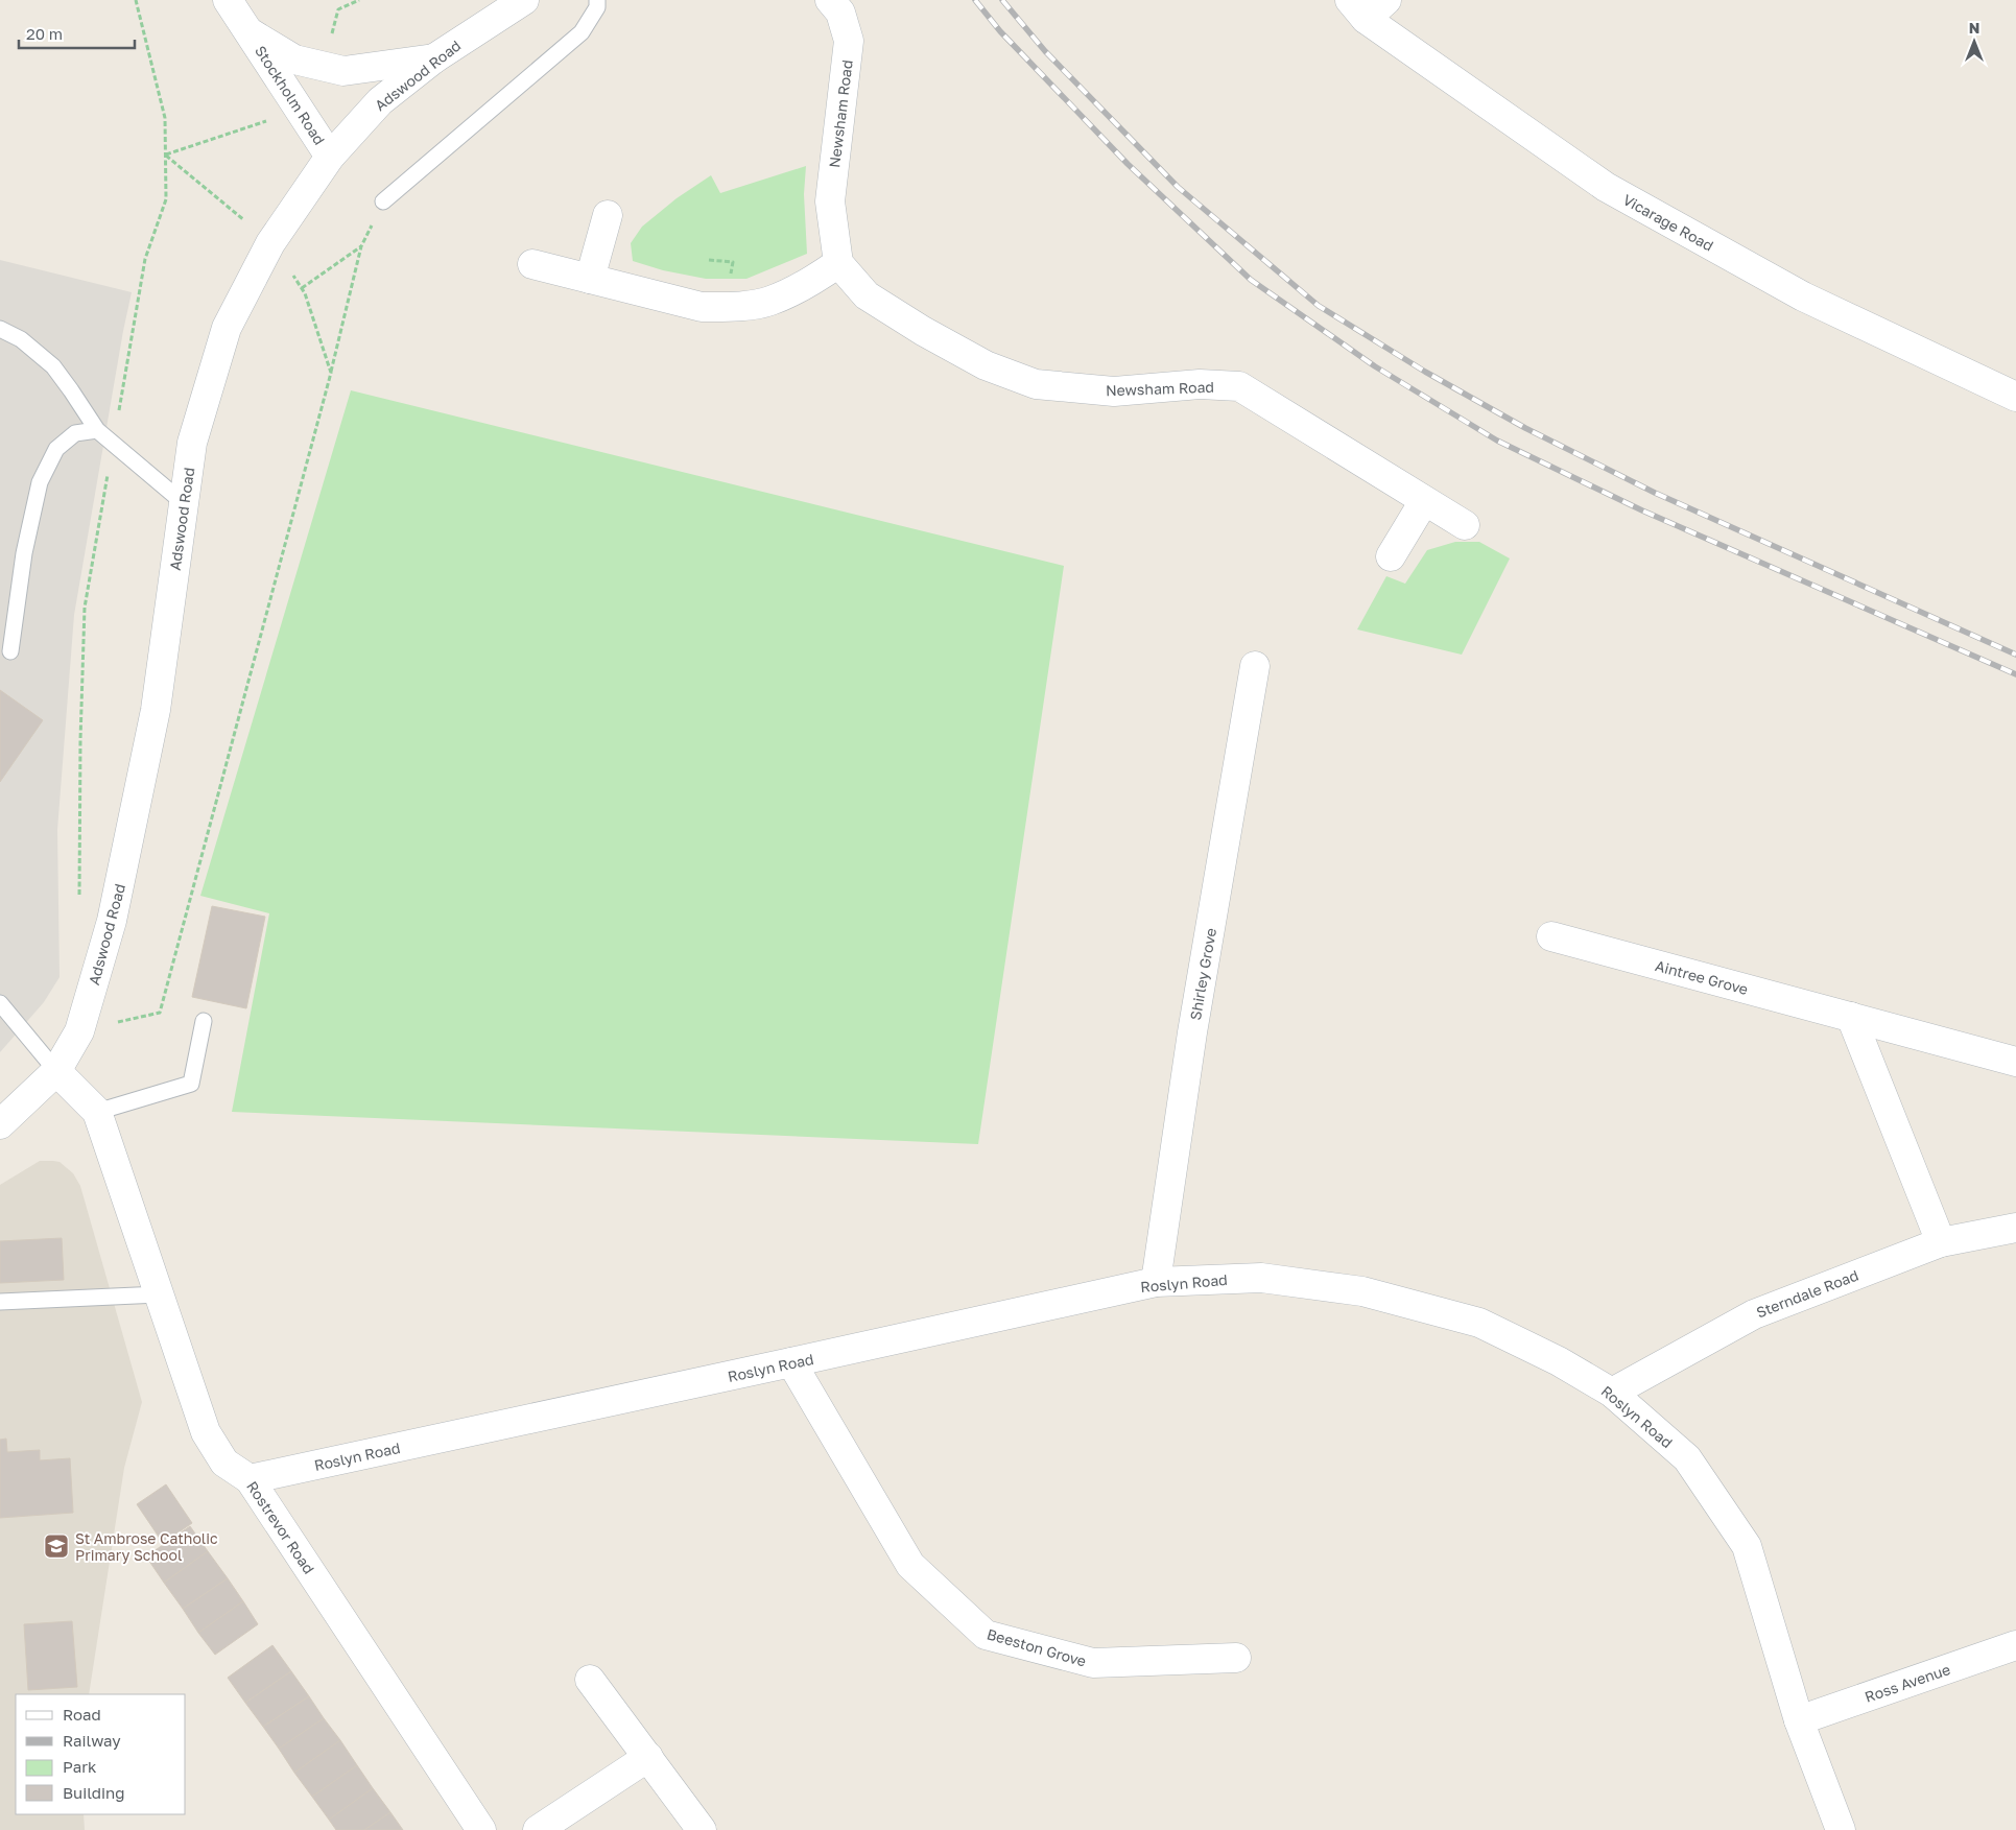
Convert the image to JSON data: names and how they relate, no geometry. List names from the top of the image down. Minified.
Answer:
{"streets":{"street":["Adswood Road","Stockholm Road","Newsham Road","Vicarage Road","Shirley Grove","Aintree Grove","Roslyn Road","Sterndale Road","Rostrevor Road","Beeston Grove","Ross Avenue"]},"crossings":[["Adswood Road","Stockholm Road"],["Adswood Road","Rostrevor Road"],["Shirley Grove","Roslyn Road"],["Roslyn Road","Sterndale Road"],["Roslyn Road","Rostrevor Road"],["Roslyn Road","Beeston Grove"],["Roslyn Road","Ross Avenue"]],"places":{"school or university":["St Ambrose Catholic Primary School"]},"legend":["Road","Railway","Park","Building"],"scale_bar":"20 m","north":"top"}
